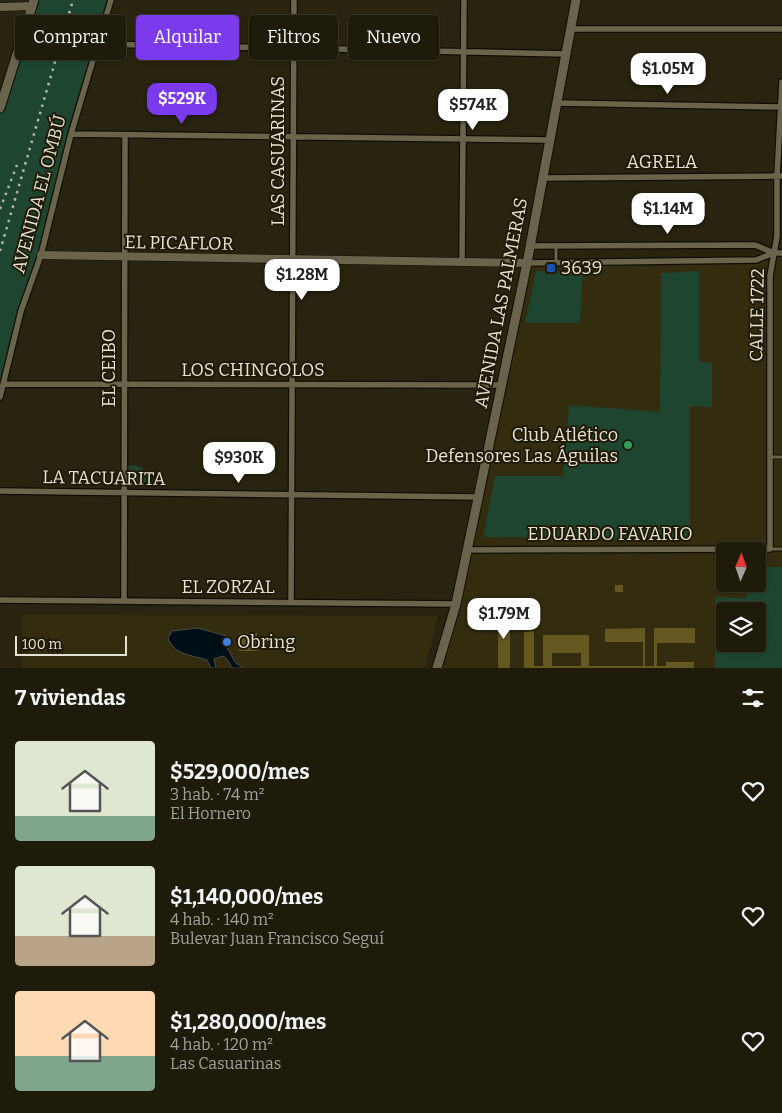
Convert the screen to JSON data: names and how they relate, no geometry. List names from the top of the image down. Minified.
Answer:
{"streets":{"main road":["AVENIDA LAS PALMERAS"],"street":["LAS CASUARINAS","AGRELA","AVENIDA EL OMBÚ","EL PICAFLOR","CALLE 1722","EL CEIBO","LOS CHINGOLOS","LA TACUARITA","EDUARDO FAVARIO","EL ZORZAL"]},"crossings":[["LAS CASUARINAS","EL PICAFLOR"],["LAS CASUARINAS","LOS CHINGOLOS"],["LAS CASUARINAS","LA TACUARITA"],["LAS CASUARINAS","EL ZORZAL"],["AGRELA","AVENIDA LAS PALMERAS"],["AGRELA","CALLE 1722"],["AVENIDA EL OMBÚ","EL PICAFLOR"],["AVENIDA EL OMBÚ","LOS CHINGOLOS"],["EL PICAFLOR","AVENIDA LAS PALMERAS"],["EL PICAFLOR","EL CEIBO"],["AVENIDA LAS PALMERAS","LOS CHINGOLOS"],["AVENIDA LAS PALMERAS","LA TACUARITA"],["AVENIDA LAS PALMERAS","EDUARDO FAVARIO"],["AVENIDA LAS PALMERAS","EL ZORZAL"],["CALLE 1722","EDUARDO FAVARIO"],["EL CEIBO","LOS CHINGOLOS"],["EL CEIBO","LA TACUARITA"],["EL CEIBO","EL ZORZAL"]],"places":{"transit":["3639"],"other":["Club Atlético Defensores Las Águilas","Obring"]},"scale_bar":"100 m","north":"top","page":{"chip":["Comprar","Alquilar","Filtros","Nuevo"],"price":["$1.05M","$529K","$574K","$1.14M","$1.28M","$930K","$1.79M"],"scale":"100 m","heading":"7 viviendas","list":[{"name":"$529,000/mes","note":"3 hab. · 74 m² · El Hornero"},{"name":"$1,140,000/mes","note":"4 hab. · 140 m² · Bulevar Juan Francisco Seguí"},{"name":"$1,280,000/mes","note":"4 hab. · 120 m² · Las Casuarinas"}]}}
